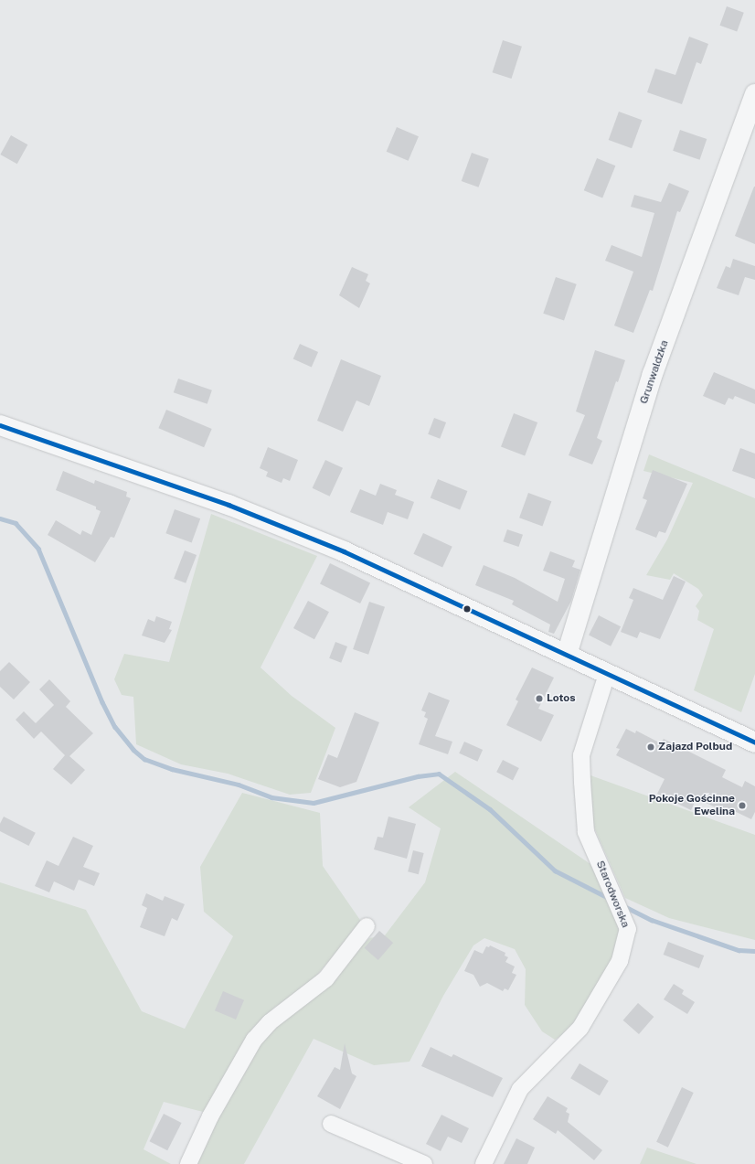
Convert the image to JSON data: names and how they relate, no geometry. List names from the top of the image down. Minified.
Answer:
{"streets":{"street":["Grunwaldzka","Starodworska"]},"places":["Lotos","Zajazd Polbud","Pokoje Gościnne Ewelina"]}
